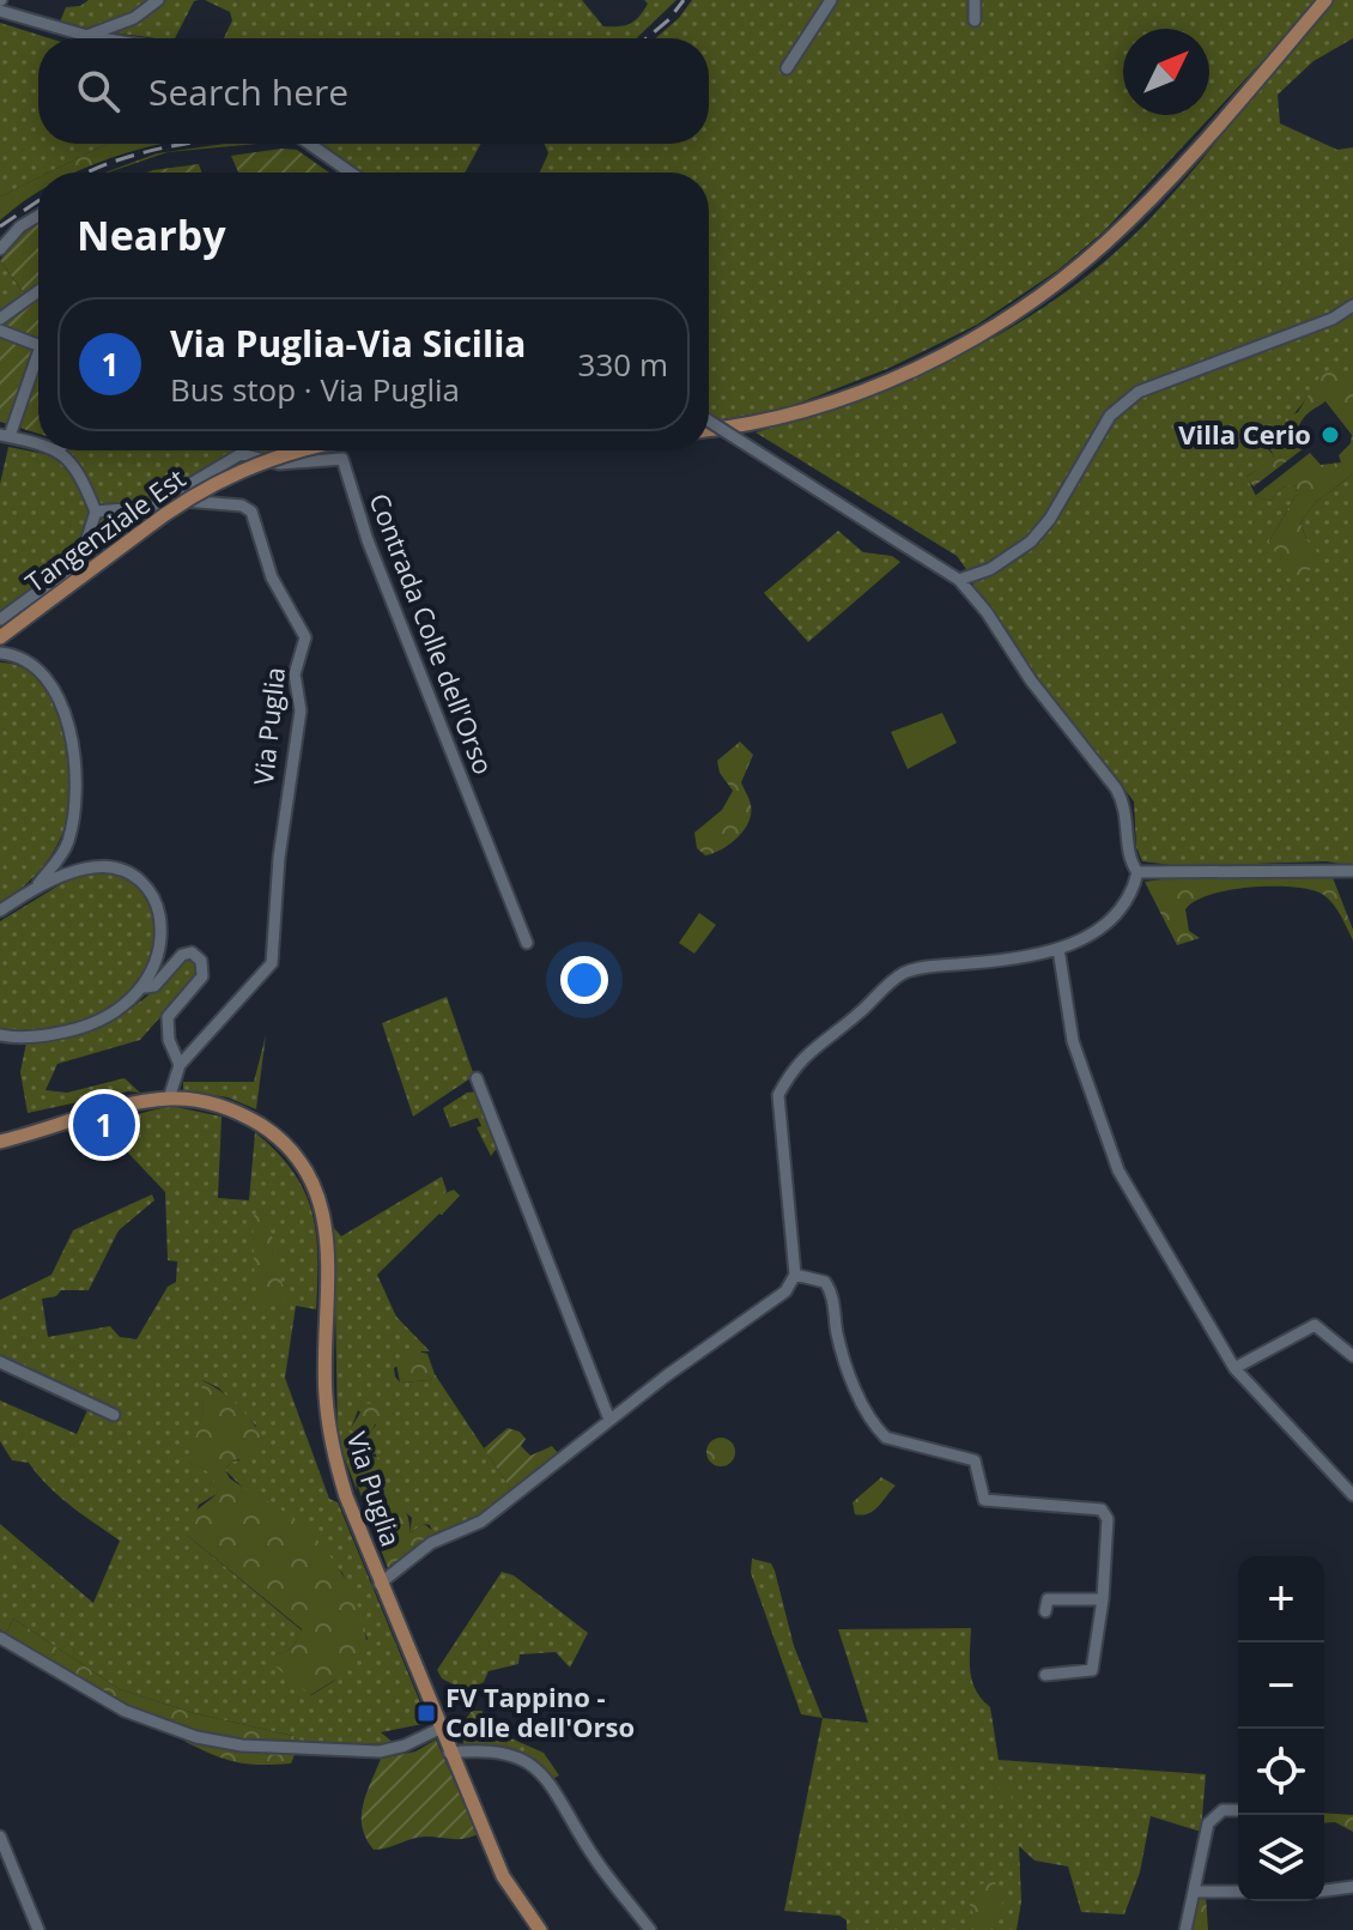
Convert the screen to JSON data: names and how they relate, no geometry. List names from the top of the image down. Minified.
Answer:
{"streets":{"main road":["Tangenziale Est","Via Puglia"],"street":["Contrada Colle dell'Orso"]},"crossings":[["Contrada Colle dell'Orso","Via Puglia"]],"places":{"other":["Villa Cerio"],"transit":["FV Tappino - Colle dell'Orso"]},"north":"top right","page":{"search":"Search here","heading":"Nearby","list":[{"mark":"1","name":"Via Puglia-Via Sicilia","note":"Bus stop · Via Puglia","value":"330 m"}],"pins":"1","map_buttons":["+","−"]}}
